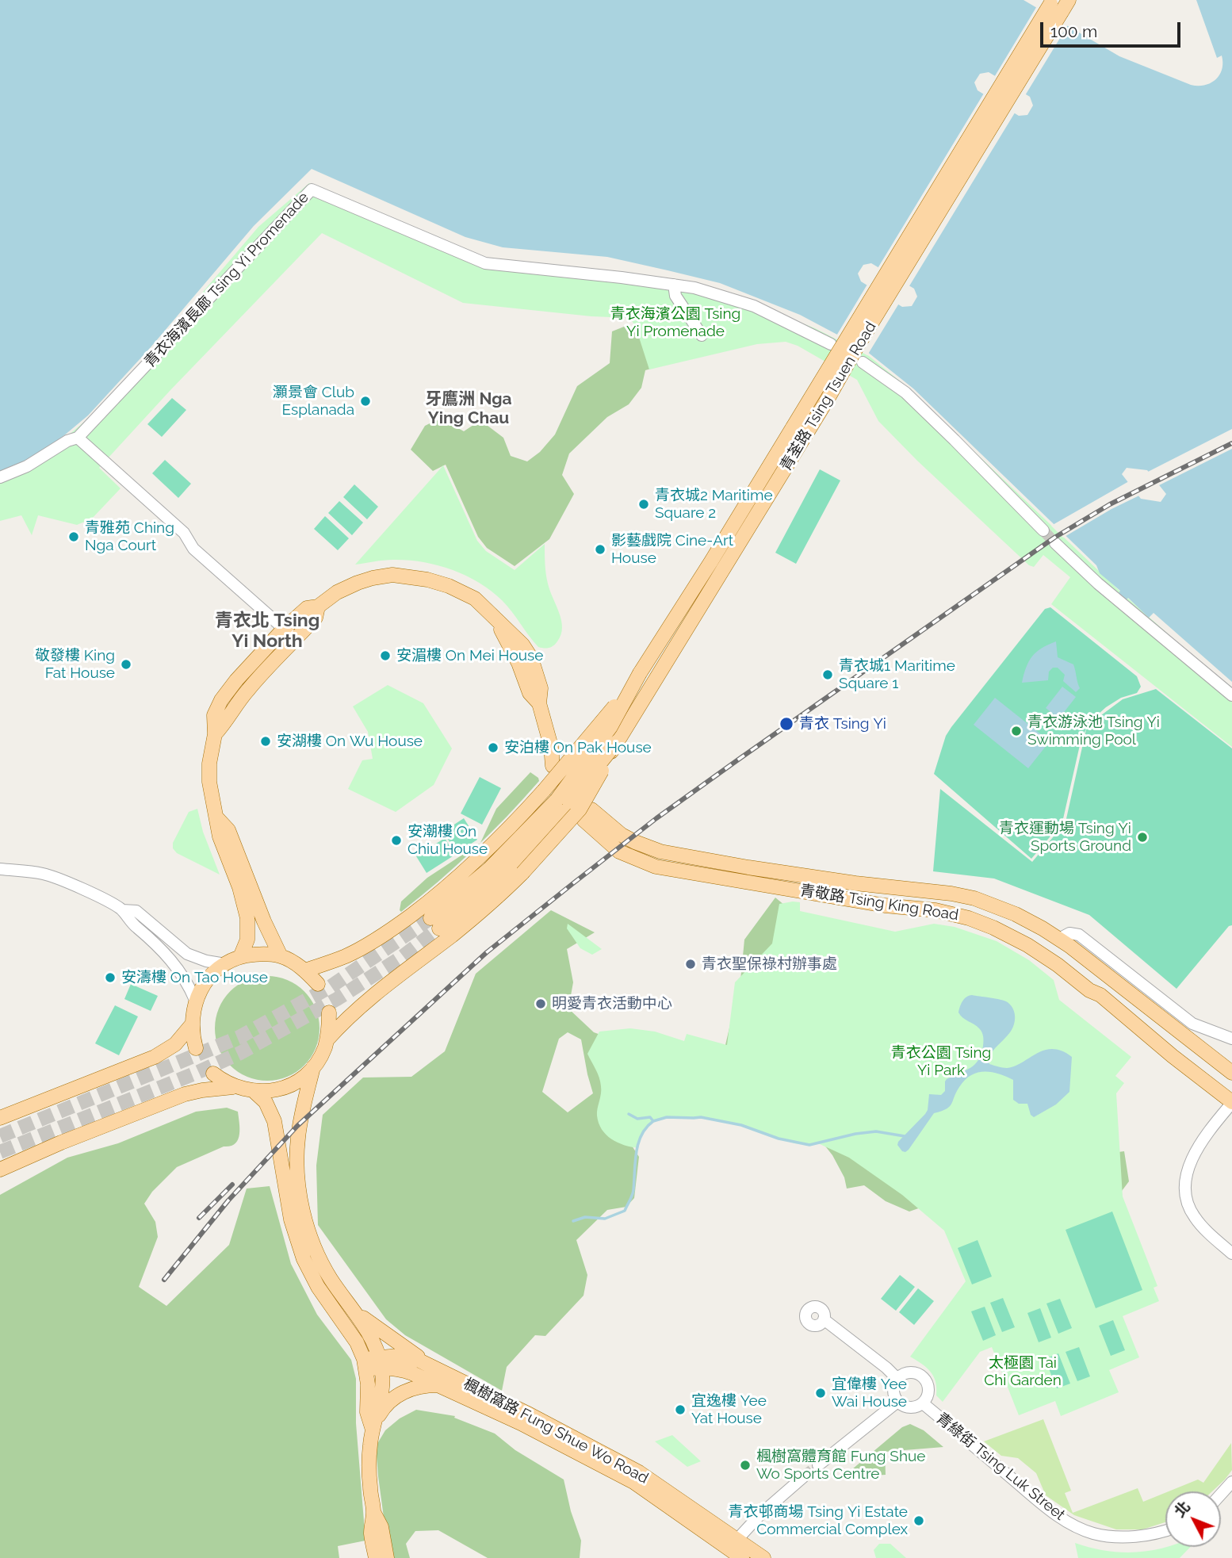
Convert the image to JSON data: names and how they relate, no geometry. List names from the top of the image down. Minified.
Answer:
{"streets":{"main road":["青荃路 Tsing Tsuen Road","青敬路 Tsing King Road","楓樹窩路 Fung Shue Wo Road"],"street":["青衣海濱長廊 Tsing Yi Promenade","青綠街 Tsing Luk Street"]},"districts":["牙鷹洲 Nga Ying Chau","青衣北 Tsing Yi North"],"parks":["青衣海濱公園 Tsing Yi Promenade","青衣公園 Tsing Yi Park","太極園 Tai Chi Garden"],"places":["灝景會 Club Esplanada","青衣城2 Maritime Square 2","青雅苑 Ching Nga Court","影藝戲院 Cine-Art House","安湄樓 On Mei House","敬發樓 King Fat House","青衣城1 Maritime Square 1","青衣 Tsing Yi","青衣游泳池 Tsing Yi Swimming Pool","安湖樓 On Wu House","安泊樓 On Pak House","青衣運動場 Tsing Yi Sports Ground","安潮樓 On Chiu House","青衣聖保祿村辦事處","安濤樓 On Tao House","明愛青衣活動中心","宜偉樓 Yee Wai House","宜逸樓 Yee Yat House","楓樹窩體育館 Fung Shue Wo Sports Centre","青衣邨商場 Tsing Yi Estate Commercial Complex"],"scale_bar":"100 m","north":"top left"}
